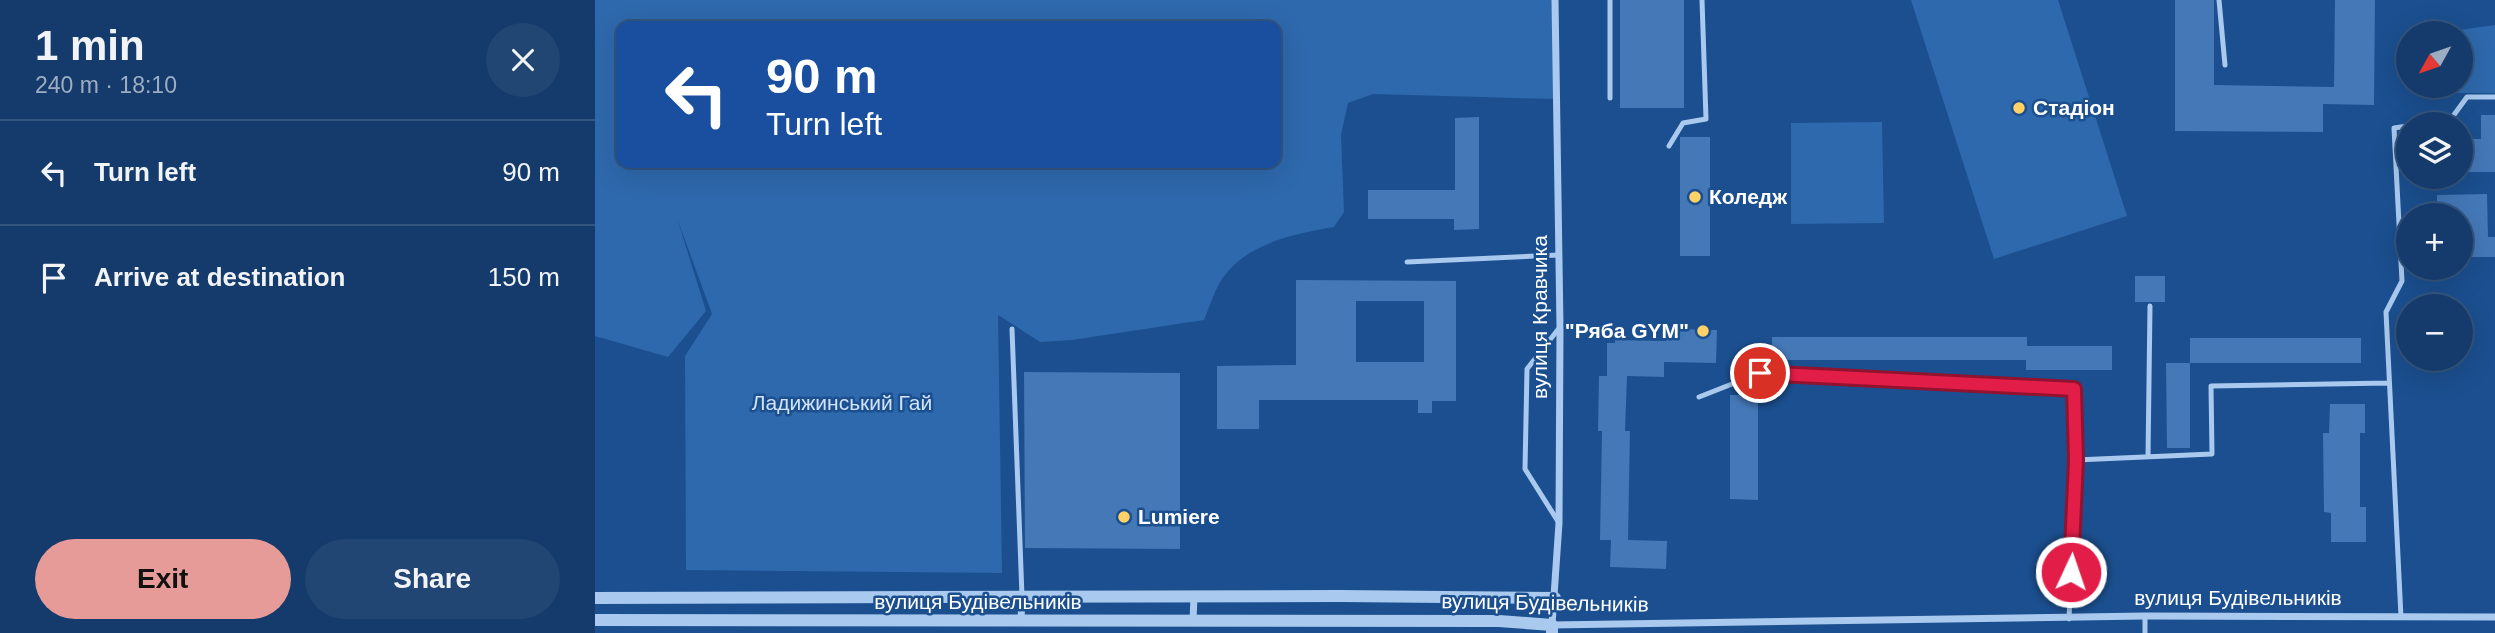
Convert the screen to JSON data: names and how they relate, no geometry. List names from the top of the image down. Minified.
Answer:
{"streets":{"street":["вулиця Кравчика","вулиця Будівельників"]},"crossings":[["вулиця Кравчика","вулиця Будівельників"]],"parks":["Ладижинський Гай"],"places":["Стадіон","Коледж","\"Ряба GYM\"","Lumiere"],"north":"bottom left","page":{"heading":["1 min","240 m · 18:10"],"map_buttons":["+","−"],"turn":["90 m","Turn left"],"list":[{"name":"Turn left","value":"90 m"},{"name":"Arrive at destination","value":"150 m"}],"buttons":["Exit","Share"]}}
